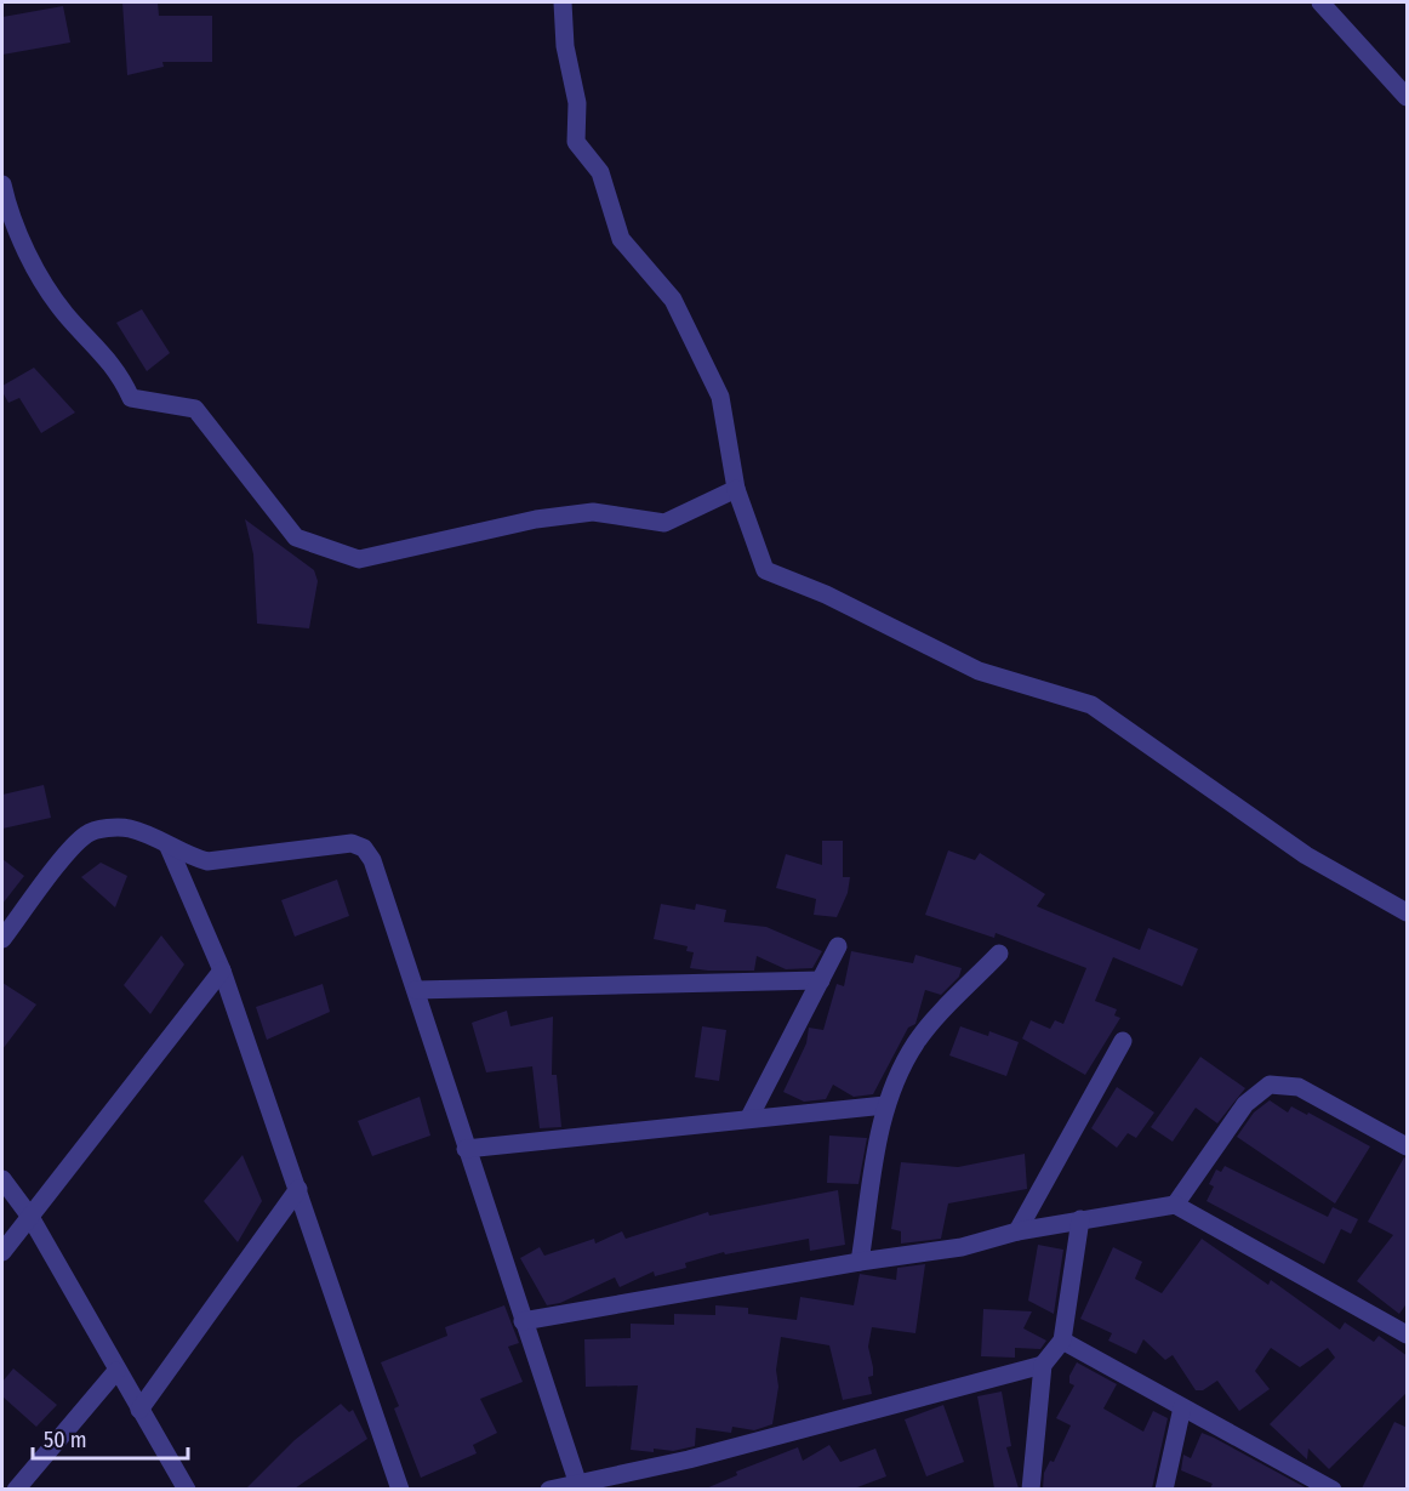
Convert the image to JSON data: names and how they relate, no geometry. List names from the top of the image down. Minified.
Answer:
{"scale_bar":"50 m"}
